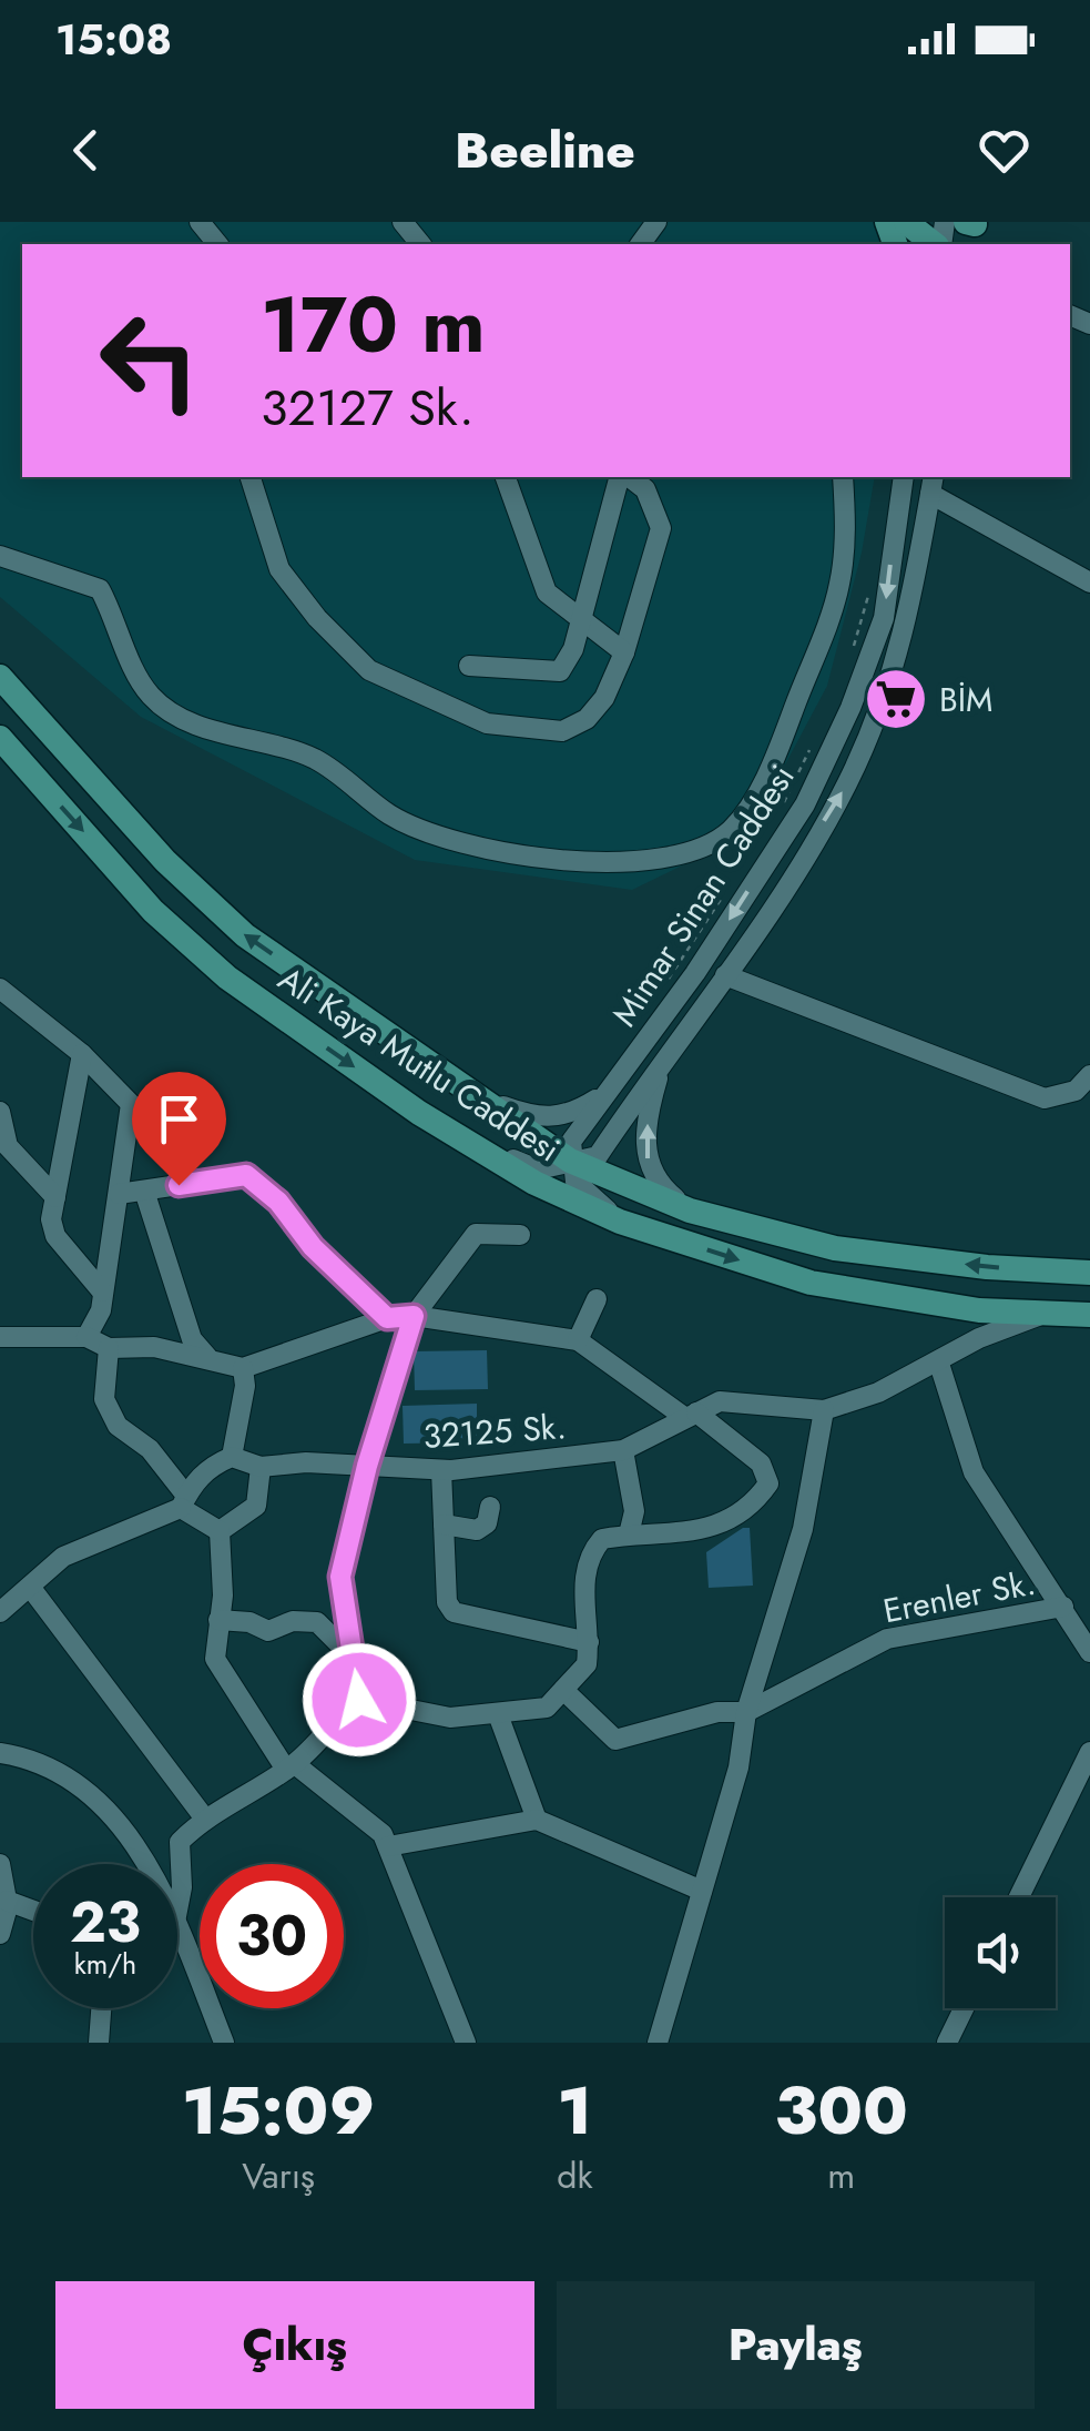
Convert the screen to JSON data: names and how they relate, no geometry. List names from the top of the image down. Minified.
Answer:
{"streets":{"main road":["Ali Kaya Mutlu Caddesi"],"street":["Mimar Sinan Caddesi","32125 Sk.","Erenler Sk."]},"crossings":[["Mimar Sinan Caddesi","Ali Kaya Mutlu Caddesi"]],"places":{"supermarket":["BİM"]},"page":{"status":"15:08","header":"Beeline","turn":["170 m","32127 Sk."],"speed":"23 km/h","limit":"30","eta":["15:09","Varış","1","dk","300","m"],"buttons":["Çıkış","Paylaş"]}}
